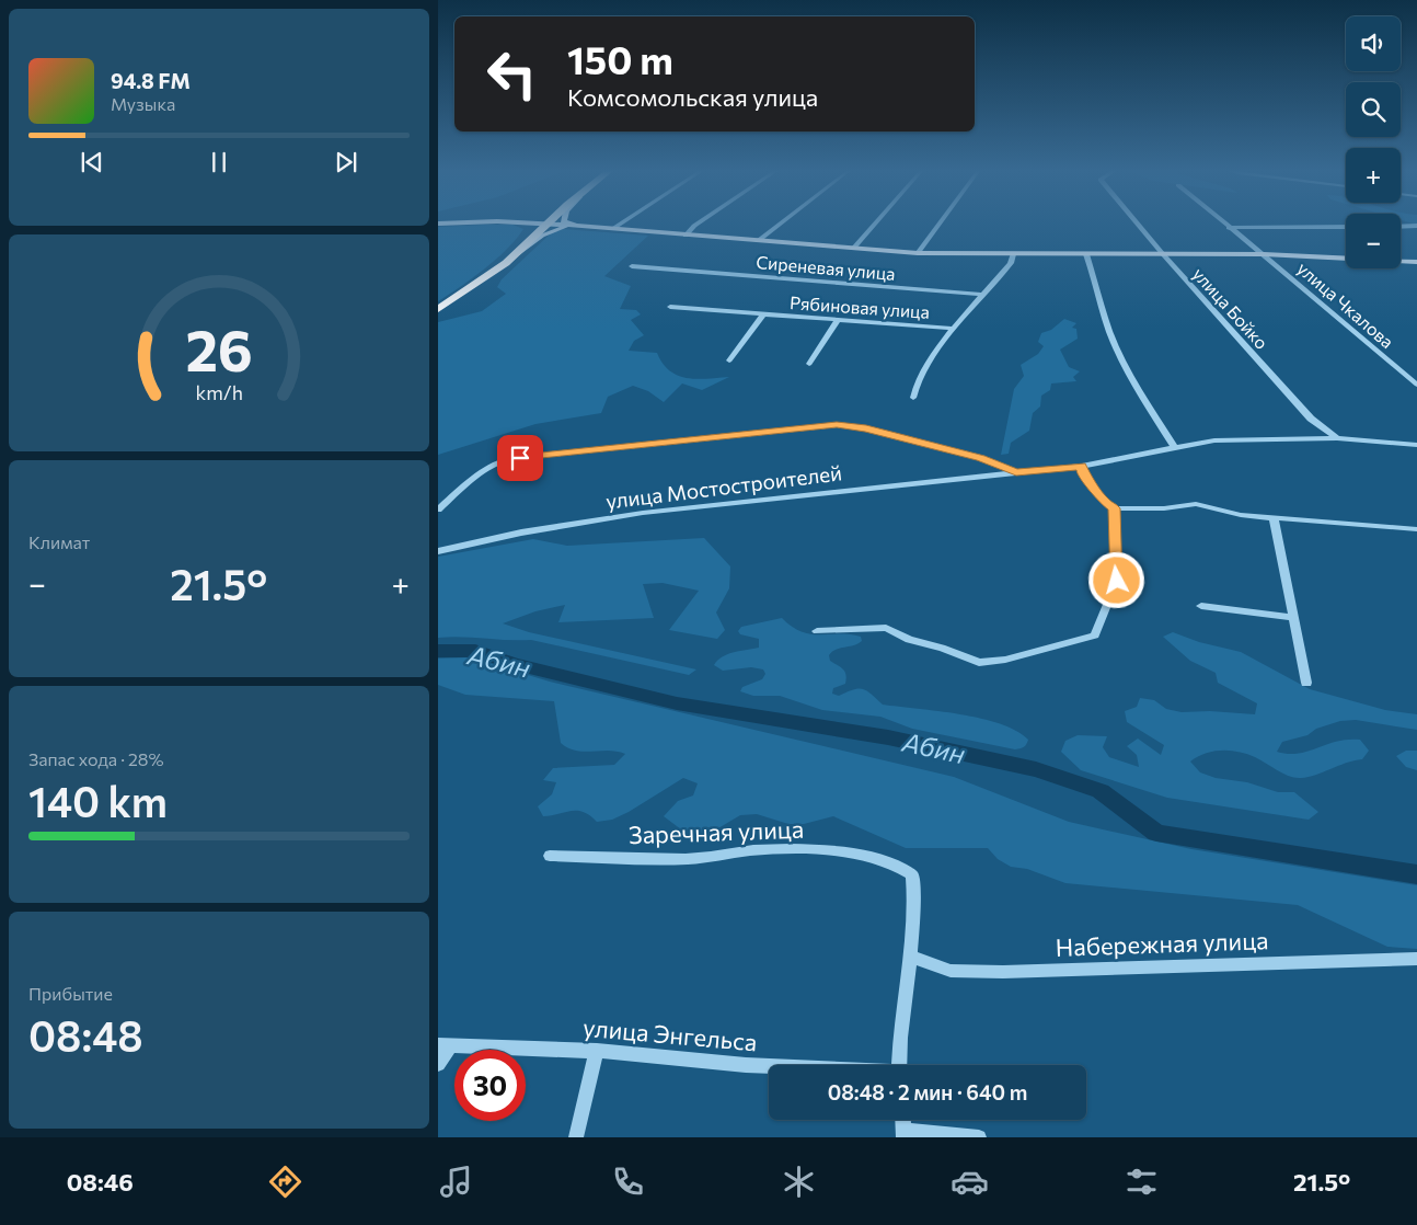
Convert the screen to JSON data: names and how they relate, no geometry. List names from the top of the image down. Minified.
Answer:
{"streets":{"street":["Сиреневая улица","улица Чкалова","Рябиновая улица","улица Бойко","улица Мостостроителей","Заречная улица","Набережная улица","улица Энгельса"]},"crossings":[["улица Бойко","улица Мостостроителей"],["Заречная улица","Набережная улица"]],"water":["Абин"],"page":{"map_buttons":["+","−"],"turn":["150 m","Комсомольская улица"],"song":["94.8 FM","Музыка"],"tile":["Климат",["Запас хода · 28%","140 km"],["Прибытие","08:48"]],"heat":["−","21.5°","+"],"limit":"30","trip":"08:48 · 2 мин · 640 m","tabs":["08:46","21.5°"],"gauge":["26","km/h"]}}
